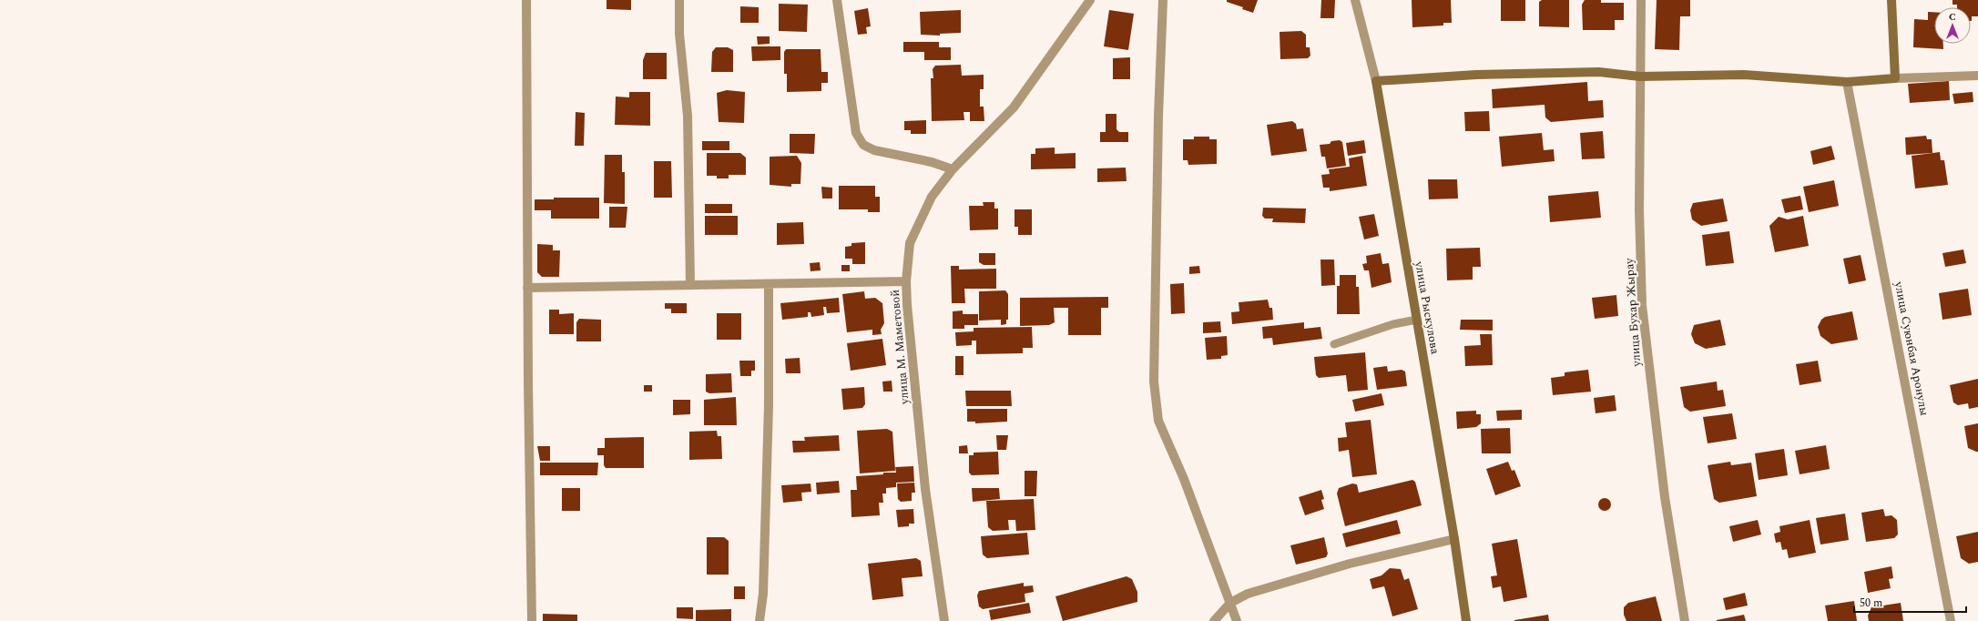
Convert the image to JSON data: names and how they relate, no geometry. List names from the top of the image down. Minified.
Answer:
{"streets":{"street":["улица Рыскулова","улица Бухар Жырау","улица М. Маметовой","улица Суюнбая Аронулы"]},"scale_bar":"50 m","north":"top"}
